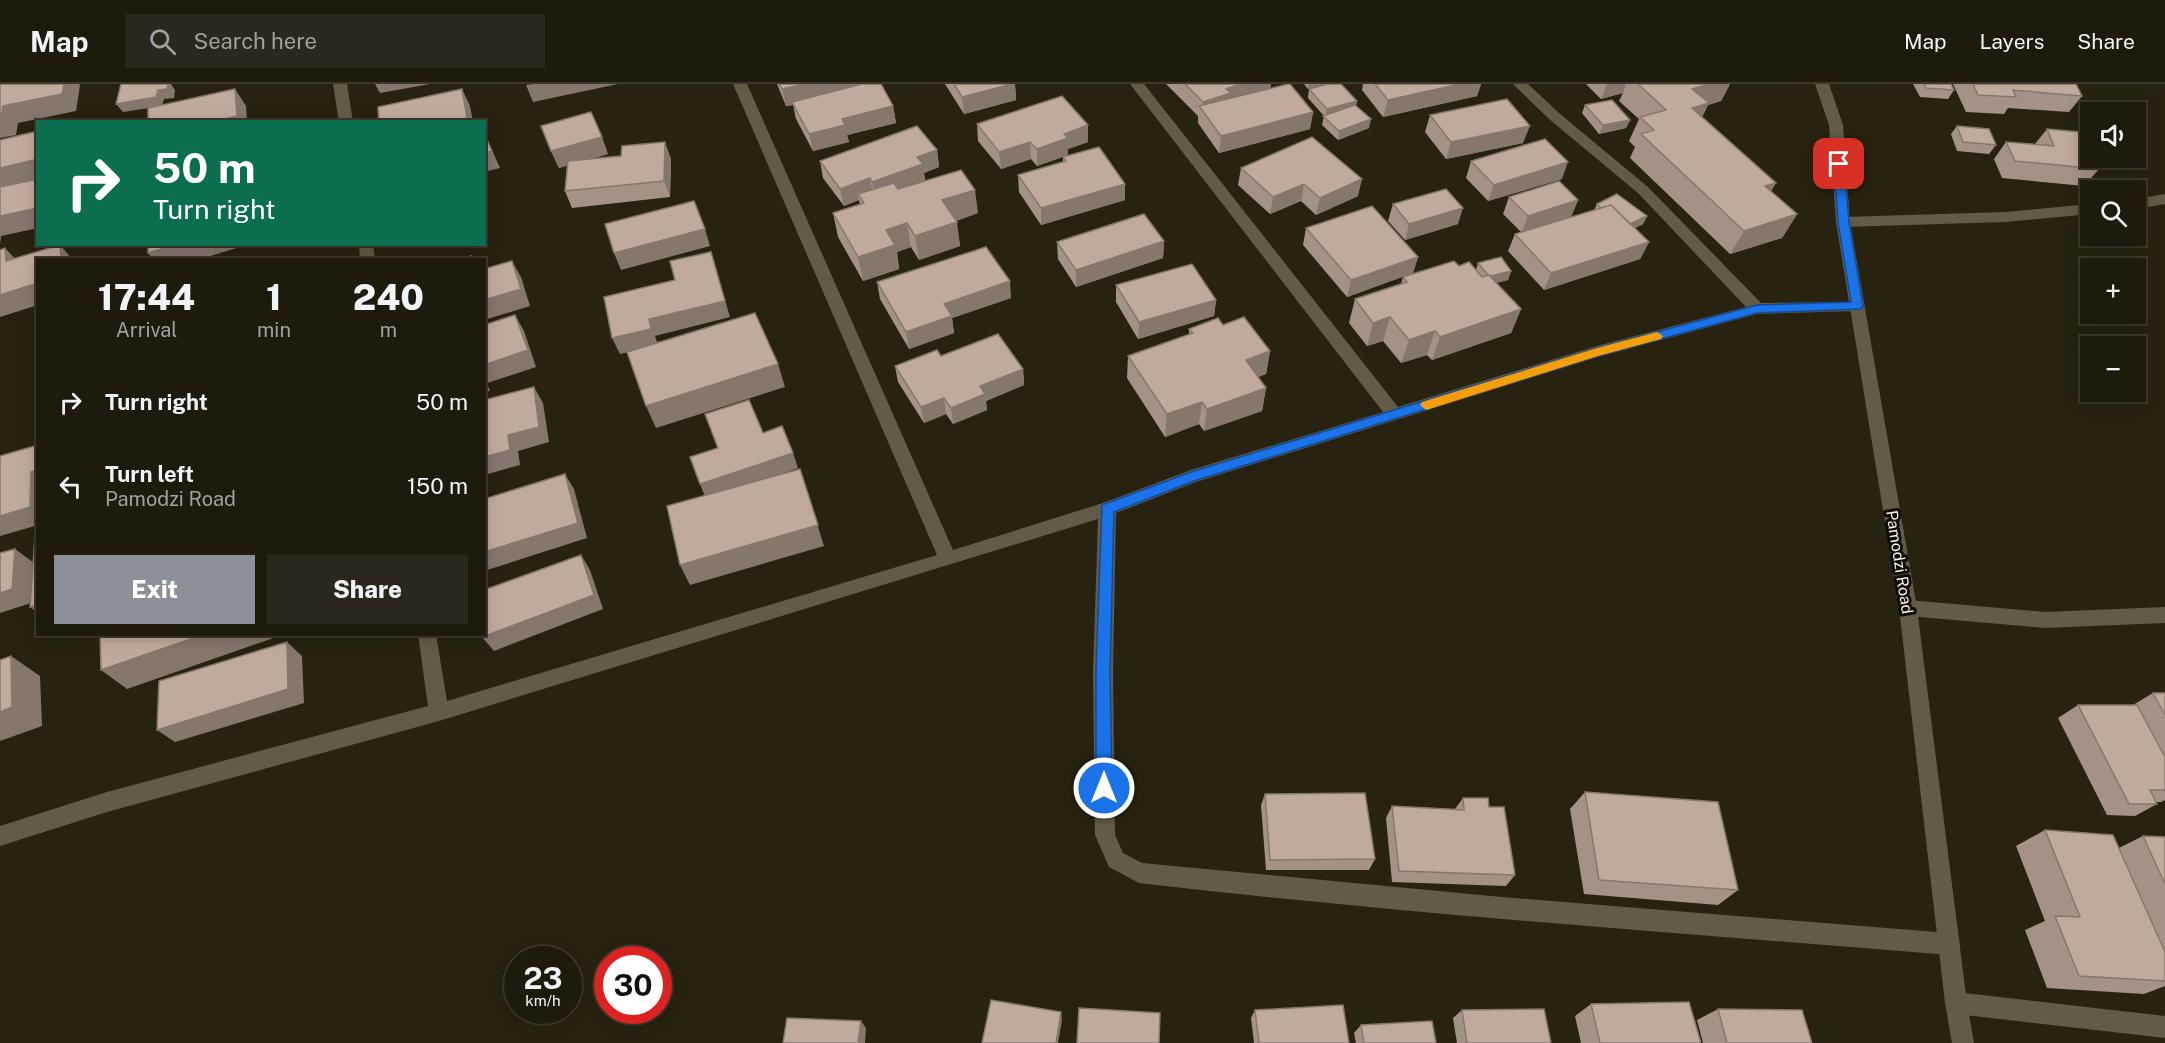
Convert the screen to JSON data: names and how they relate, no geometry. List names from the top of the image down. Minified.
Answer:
{"streets":{"street":["Pamodzi Road"]},"page":{"header":"Map","search":"Search here","nav":["Map","Layers","Share"],"map_buttons":["+","−"],"turn":["50 m","Turn right"],"eta":["17:44","Arrival","1","min","240","m"],"list":[{"name":"Turn right","value":"50 m"},{"name":"Turn left","note":"Pamodzi Road","value":"150 m"}],"buttons":["Exit","Share"],"speed":"23 km/h","limit":"30"}}
